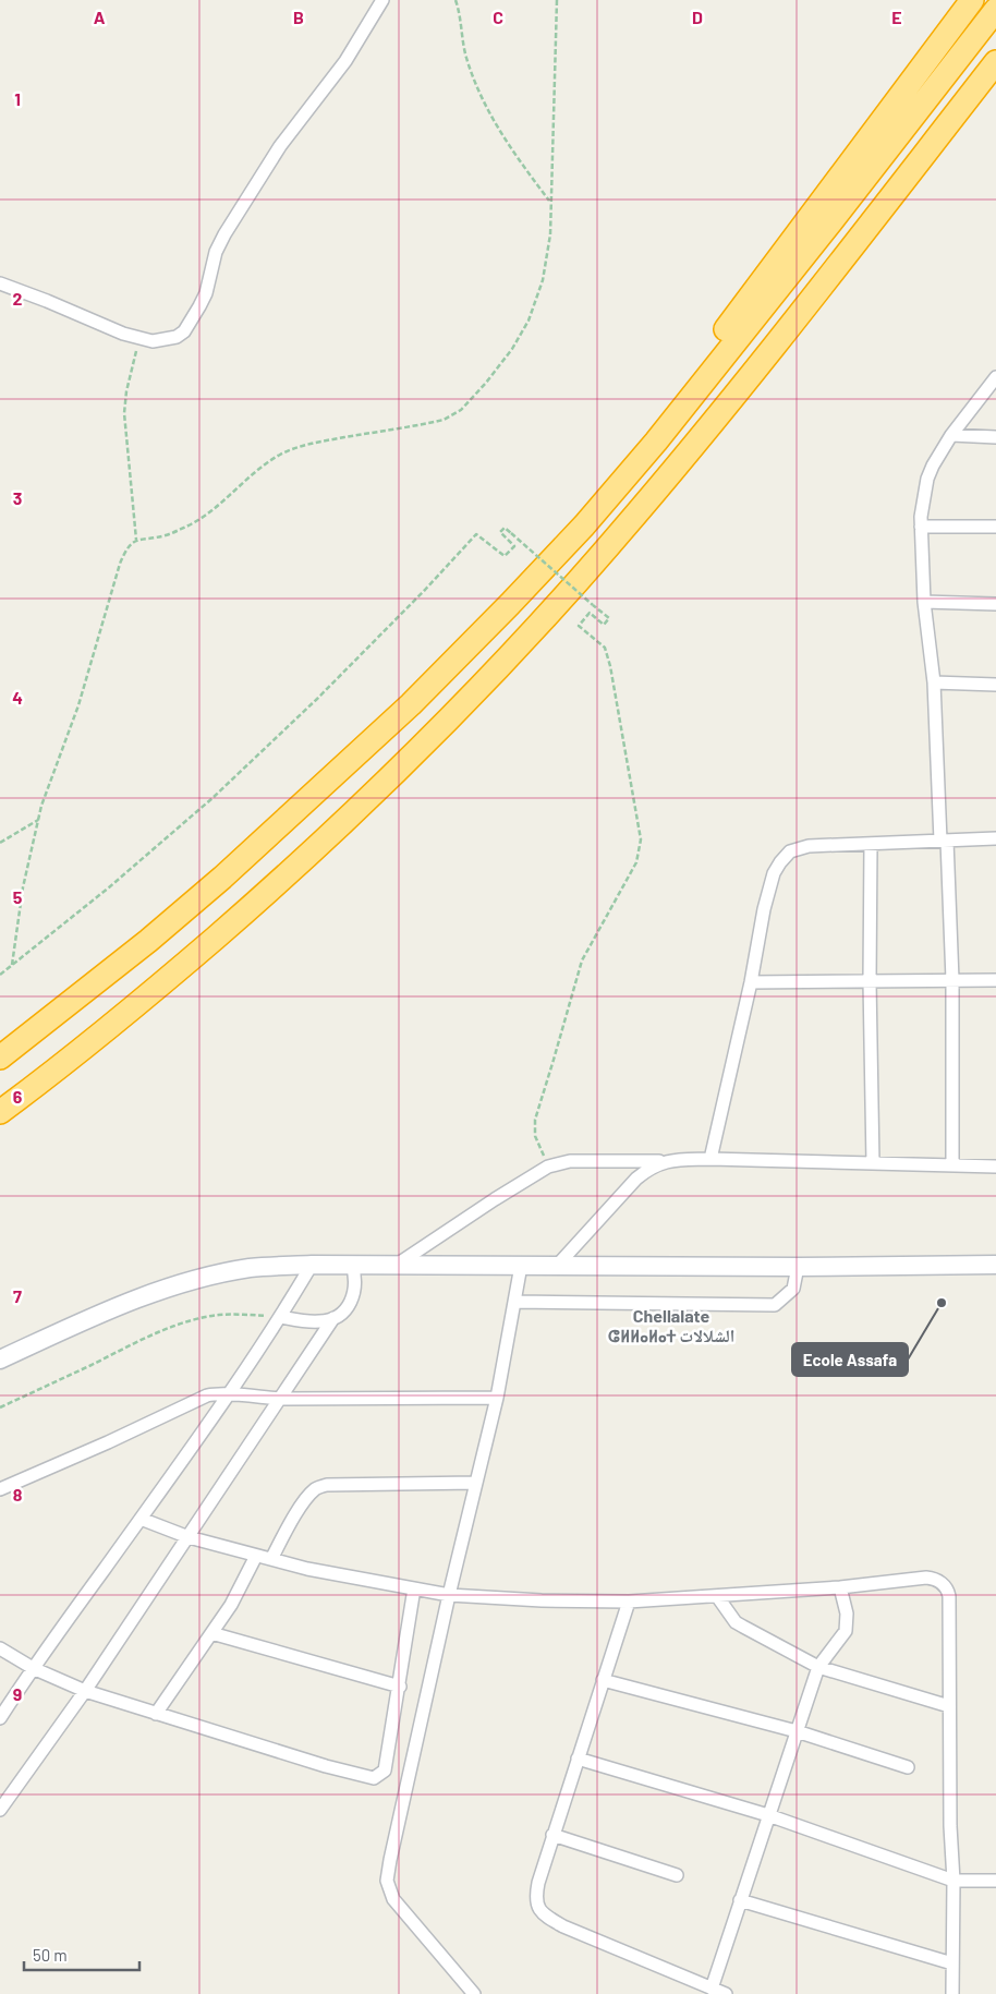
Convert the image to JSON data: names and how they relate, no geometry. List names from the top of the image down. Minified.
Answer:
{"districts":["Chellalate ⵛⵍⵍⴰⵍⴰⵜ الشلالات"],"places":["Ecole Assafa"],"scale_bar":"50 m","grid":{"columns":["A","B","C","D","E"],"rows":["1","2","3","4","5","6","7","8","9"]}}
